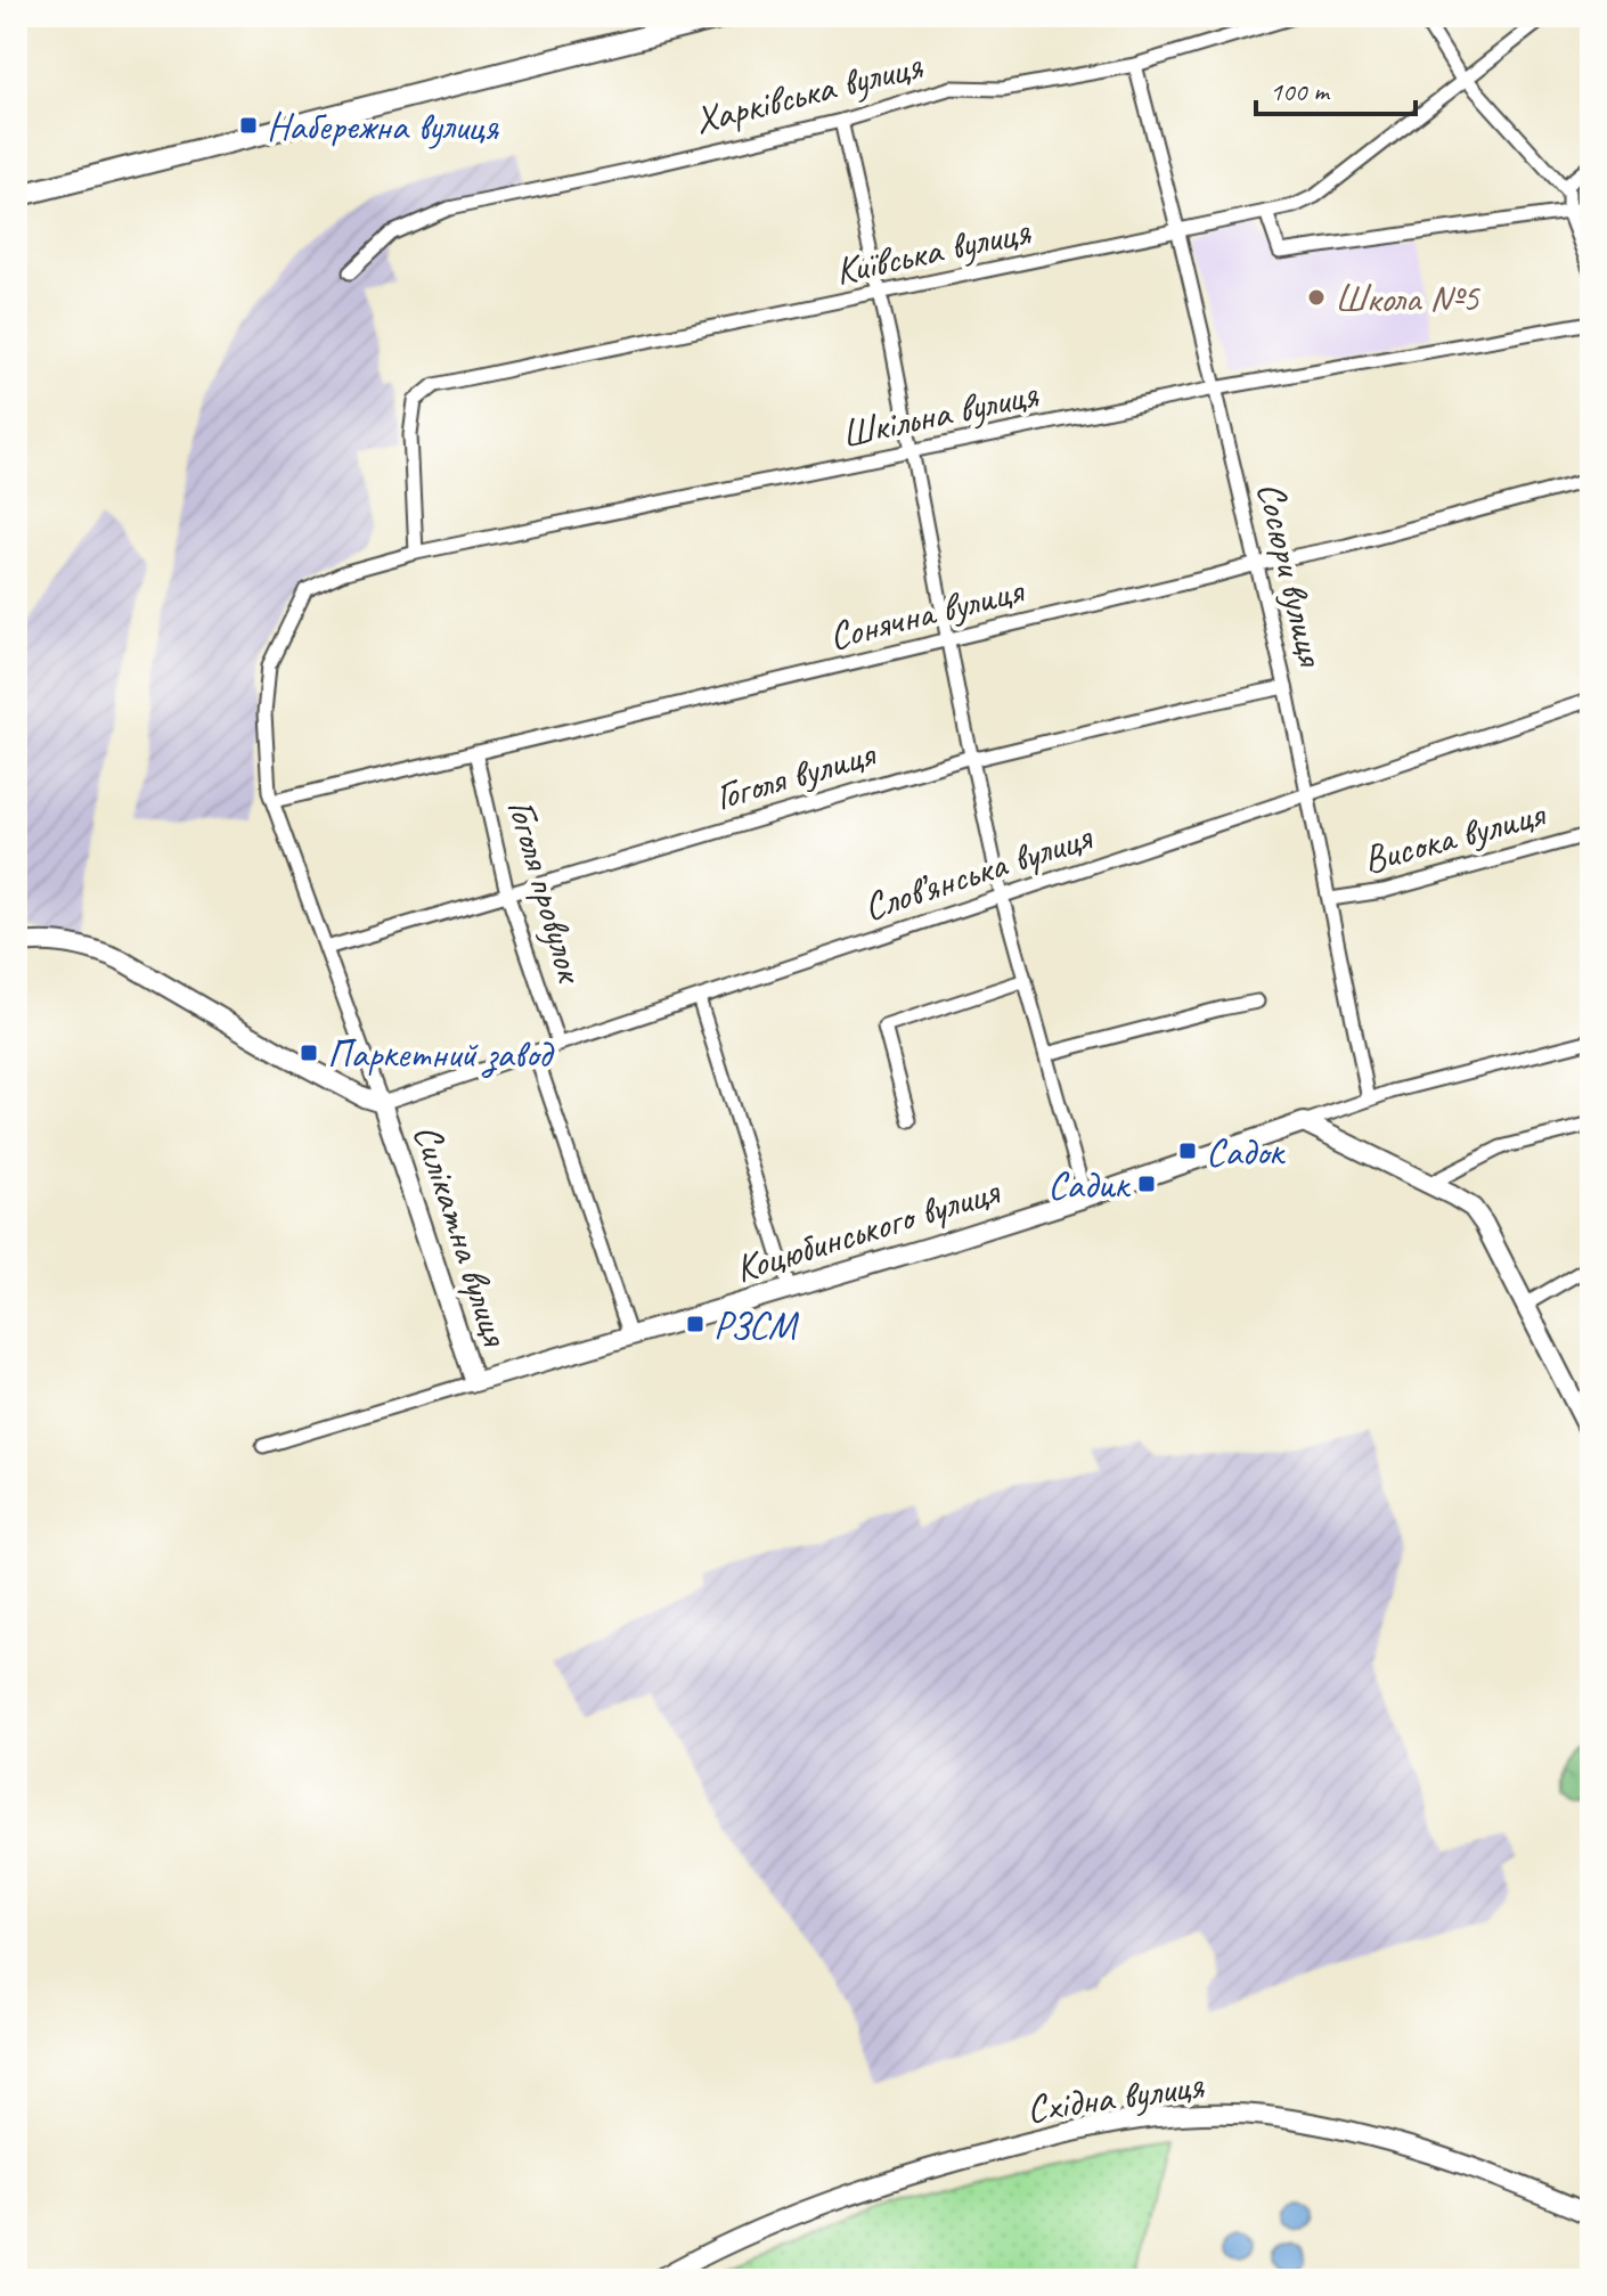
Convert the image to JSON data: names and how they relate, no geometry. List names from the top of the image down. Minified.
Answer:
{"streets":{"street":["Харківська вулиця","Київська вулиця","Шкільна вулиця","Сосюри вулиця","Сонячна вулиця","Гоголя вулиця","Висока вулиця","Слов’янська вулиця","Гоголя провулок","Коцюбинського вулиця","Силікатна вулиця","Східна вулиця"]},"crossings":[["Харківська вулиця","Сосюри вулиця"],["Київська вулиця","Шкільна вулиця"],["Київська вулиця","Сосюри вулиця"],["Шкільна вулиця","Сосюри вулиця"],["Шкільна вулиця","Силікатна вулиця"],["Сосюри вулиця","Сонячна вулиця"],["Сосюри вулиця","Гоголя вулиця"],["Сосюри вулиця","Висока вулиця"],["Сосюри вулиця","Слов’янська вулиця"],["Сосюри вулиця","Коцюбинського вулиця"],["Сонячна вулиця","Гоголя провулок"],["Сонячна вулиця","Силікатна вулиця"],["Гоголя вулиця","Гоголя провулок"],["Гоголя вулиця","Силікатна вулиця"],["Слов’янська вулиця","Гоголя провулок"],["Слов’янська вулиця","Силікатна вулиця"],["Коцюбинського вулиця","Силікатна вулиця"]],"places":{"transit":["Набережна вулиця","Паркетний завод","Садок","Садик","РЗСМ"],"other":["Школа №5"]},"scale_bar":"100 m"}
